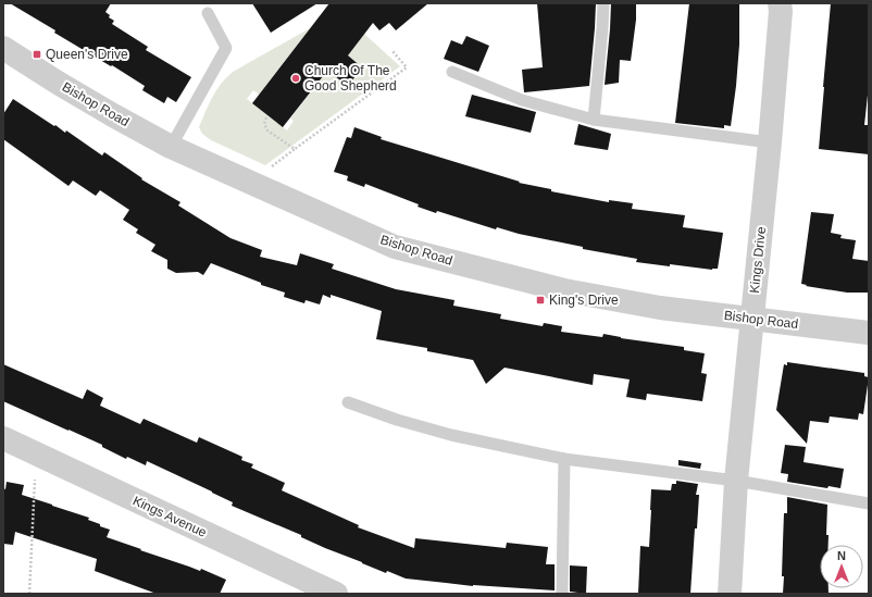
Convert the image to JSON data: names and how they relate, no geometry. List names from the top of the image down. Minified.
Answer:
{"streets":{"street":["Bishop Road","Kings Drive","Kings Avenue"]},"crossings":[["Bishop Road","Kings Drive"]],"places":{"transit":["Queen's Drive","King's Drive"],"other":["Church Of The Good Shepherd"]},"north":"top"}
